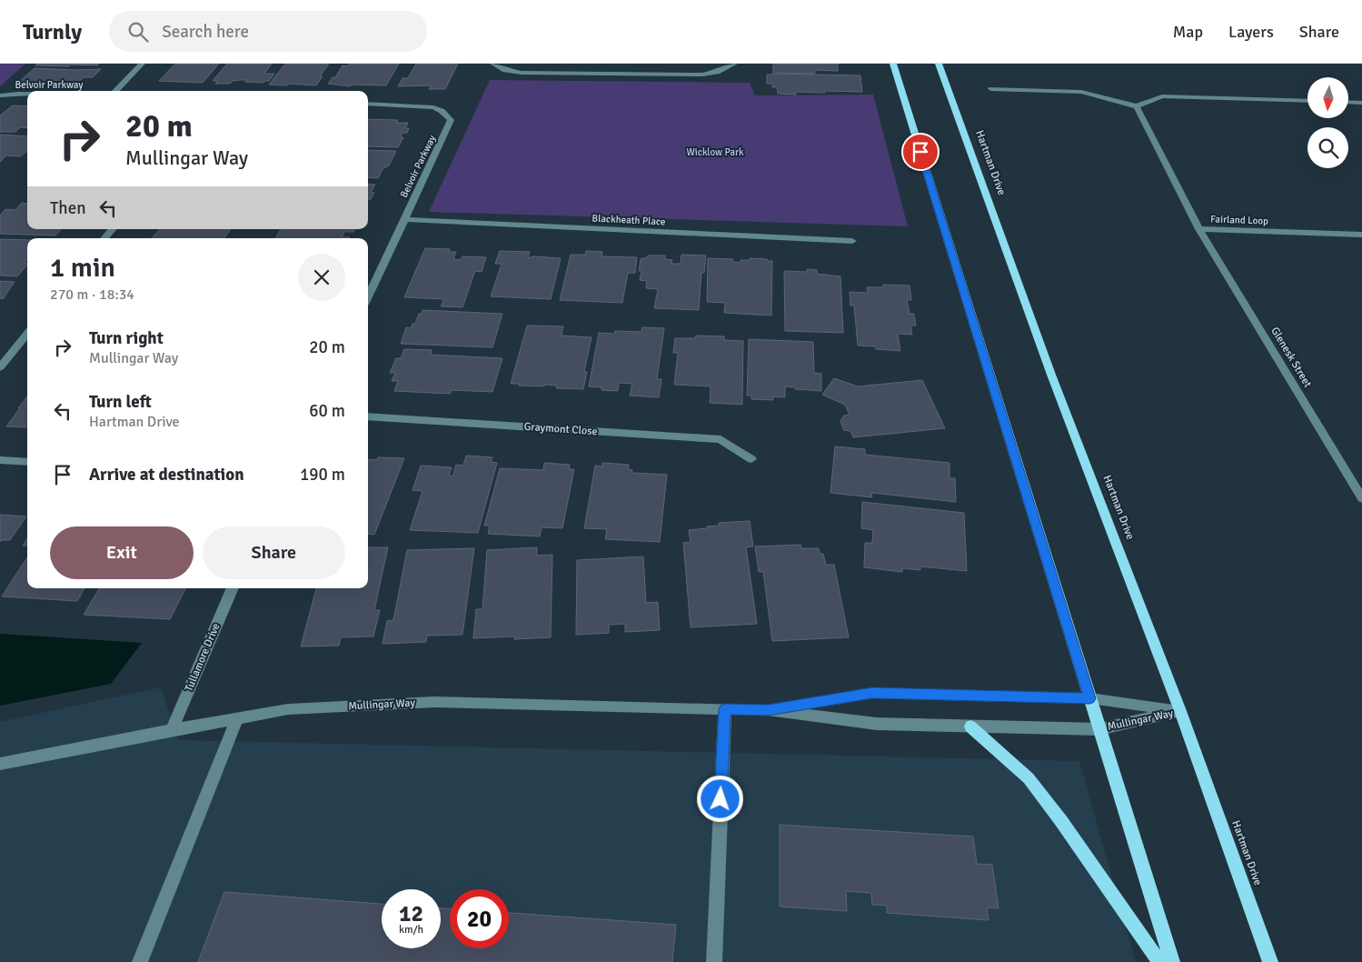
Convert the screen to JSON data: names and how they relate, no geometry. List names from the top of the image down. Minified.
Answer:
{"streets":{"main road":["Hartman Drive"],"street":["Belvoir Parkway","Blackheath Place","Fairland Loop","Glenesk Street","Graymont Close","Tullamore Drive","Mullingar Way"]},"crossings":[["Belvoir Parkway","Blackheath Place"],["Hartman Drive","Mullingar Way"],["Fairland Loop","Glenesk Street"],["Tullamore Drive","Mullingar Way"]],"parks":["Wicklow Park"],"north":"bottom","page":{"header":"Turnly","search":"Search here","nav":["Map","Layers","Share"],"turn":["20 m","Mullingar Way"],"then":"Then","heading":["1 min","270 m · 18:34"],"list":[{"name":"Turn right","note":"Mullingar Way","value":"20 m"},{"name":"Turn left","note":"Hartman Drive","value":"60 m"},{"name":"Arrive at destination","value":"190 m"}],"buttons":["Exit","Share"],"speed":"12 km/h","limit":"20"}}
